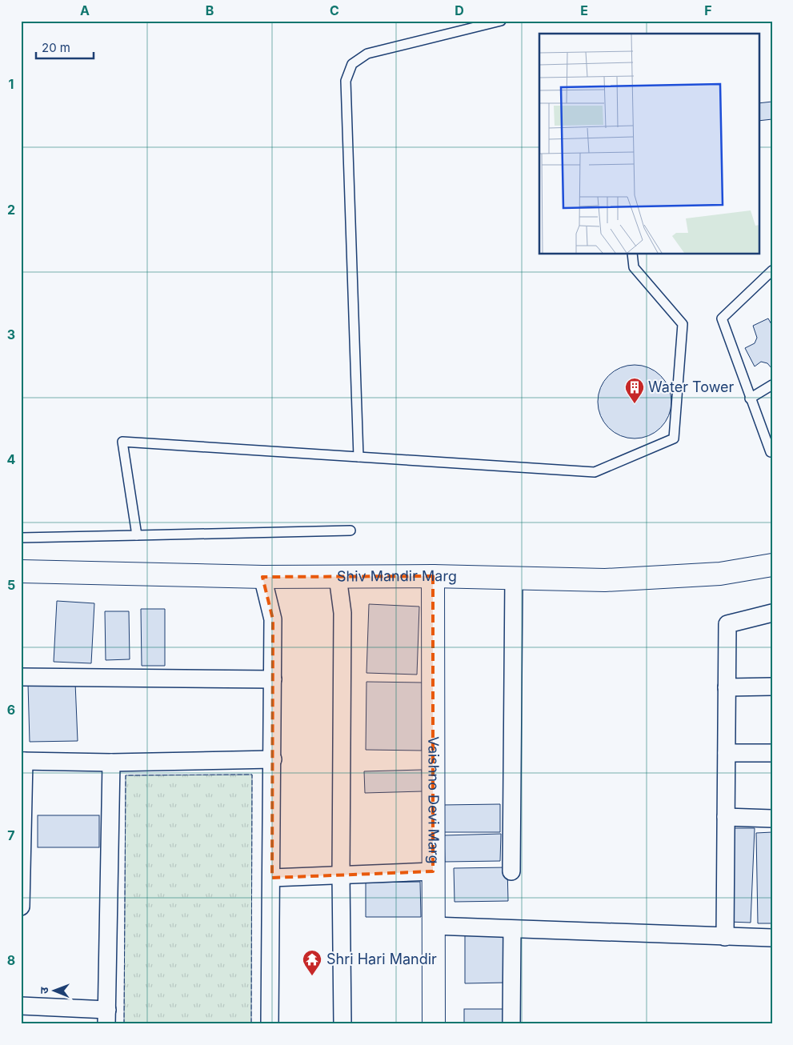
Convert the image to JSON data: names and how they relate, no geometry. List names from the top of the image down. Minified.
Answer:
{"streets":{"street":["Shiv Mandir Marg","Vaishno Devi Marg"]},"crossings":[["Shiv Mandir Marg","Vaishno Devi Marg"]],"places":{"building":["Water Tower"],"temple":["Shri Hari Mandir"]},"scale_bar":"20 m","north":"left","grid":{"columns":["A","B","C","D","E","F"],"rows":["1","2","3","4","5","6","7","8"]}}
